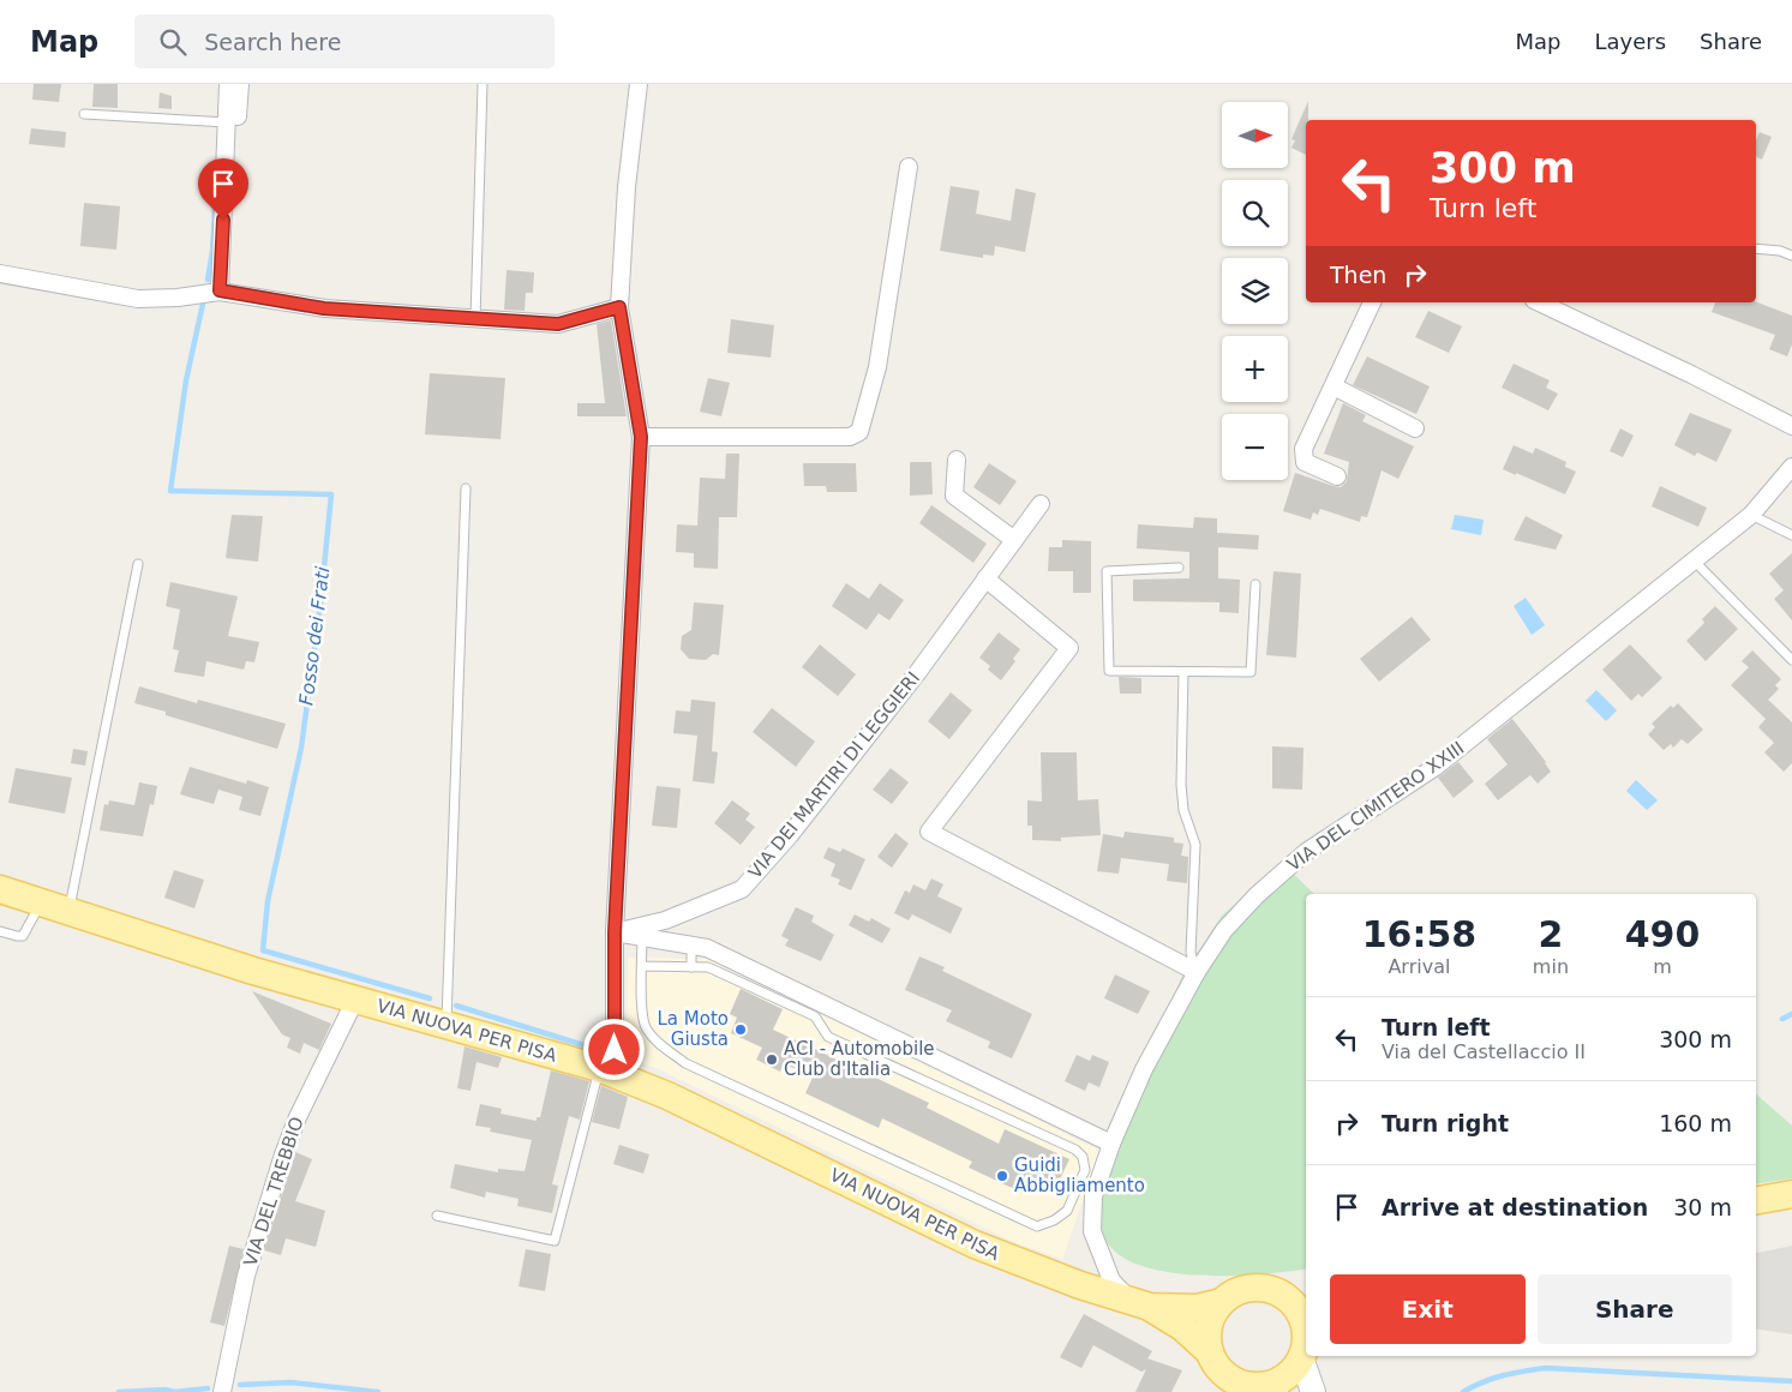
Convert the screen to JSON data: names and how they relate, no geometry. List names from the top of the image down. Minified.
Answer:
{"streets":{"main road":["VIA NUOVA PER PISA"],"street":["VIA DEI MARTIRI DI LEGGIERI","VIA DEL CIMITERO XXIII","VIA DEL TREBBIO"]},"crossings":[["VIA DEL CIMITERO XXIII","VIA NUOVA PER PISA"],["VIA NUOVA PER PISA","VIA DEL TREBBIO"]],"water":["Fosso dei Frati"],"places":["La Moto Giusta","ACI - Automobile Club d'Italia","Guidi Abbigliamento"],"north":"right","page":{"header":"Map","search":"Search here","nav":["Map","Layers","Share"],"map_buttons":["+","−"],"turn":["300 m","Turn left"],"then":"Then","eta":["16:58","Arrival","2","min","490","m"],"list":[{"name":"Turn left","note":"Via del Castellaccio II","value":"300 m"},{"name":"Turn right","value":"160 m"},{"name":"Arrive at destination","value":"30 m"}],"buttons":["Exit","Share"]}}
